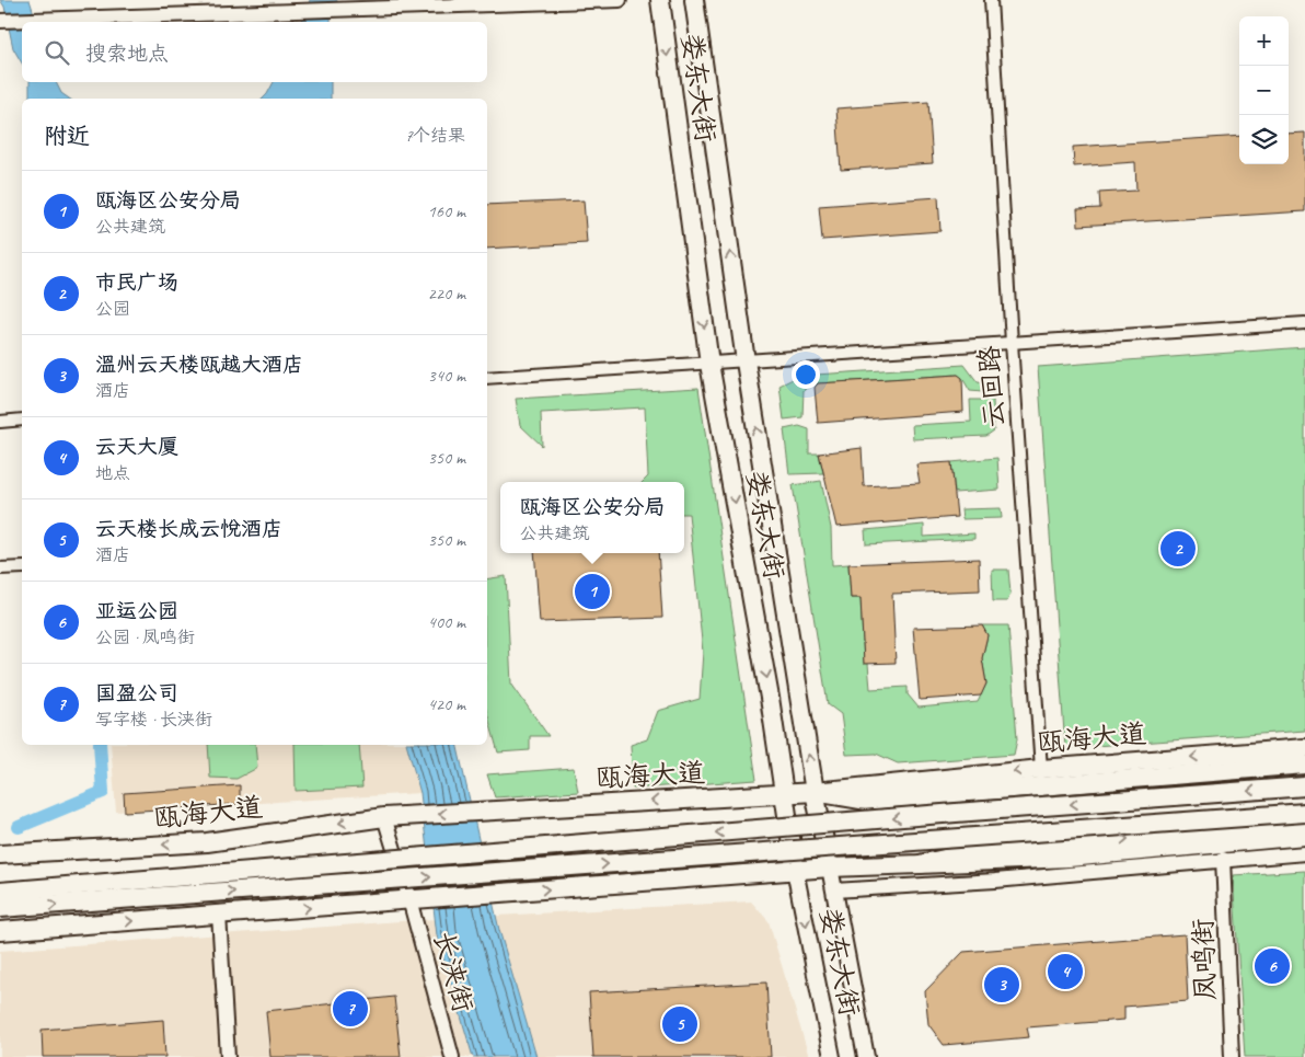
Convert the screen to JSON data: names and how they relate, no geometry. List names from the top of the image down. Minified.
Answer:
{"streets":{"main road":["娄东大街","瓯海大道"],"street":["云回路","凤鸣街","长浃街"]},"crossings":[["娄东大街","瓯海大道"],["云回路","瓯海大道"],["瓯海大道","长浃街"]],"page":{"map_buttons":["+","−"],"search":"搜索地点","heading":["附近","7个结果"],"list":[{"mark":"1","name":"瓯海区公安分局","note":"公共建筑","value":"160 m"},{"mark":"2","name":"市民广场","note":"公园","value":"220 m"},{"mark":"3","name":"温州云天楼瓯越大酒店","note":"酒店","value":"340 m"},{"mark":"4","name":"云天大厦","note":"地点","value":"350 m"},{"mark":"5","name":"云天楼长成云悦酒店","note":"酒店","value":"350 m"},{"mark":"6","name":"亚运公园","note":"公园 · 凤鸣街","value":"400 m"},{"mark":"7","name":"国盈公司","note":"写字楼 · 长浃街","value":"420 m"}],"popup":["瓯海区公安分局","公共建筑"],"pins":["2","1","6","4","3","7","5"]}}
